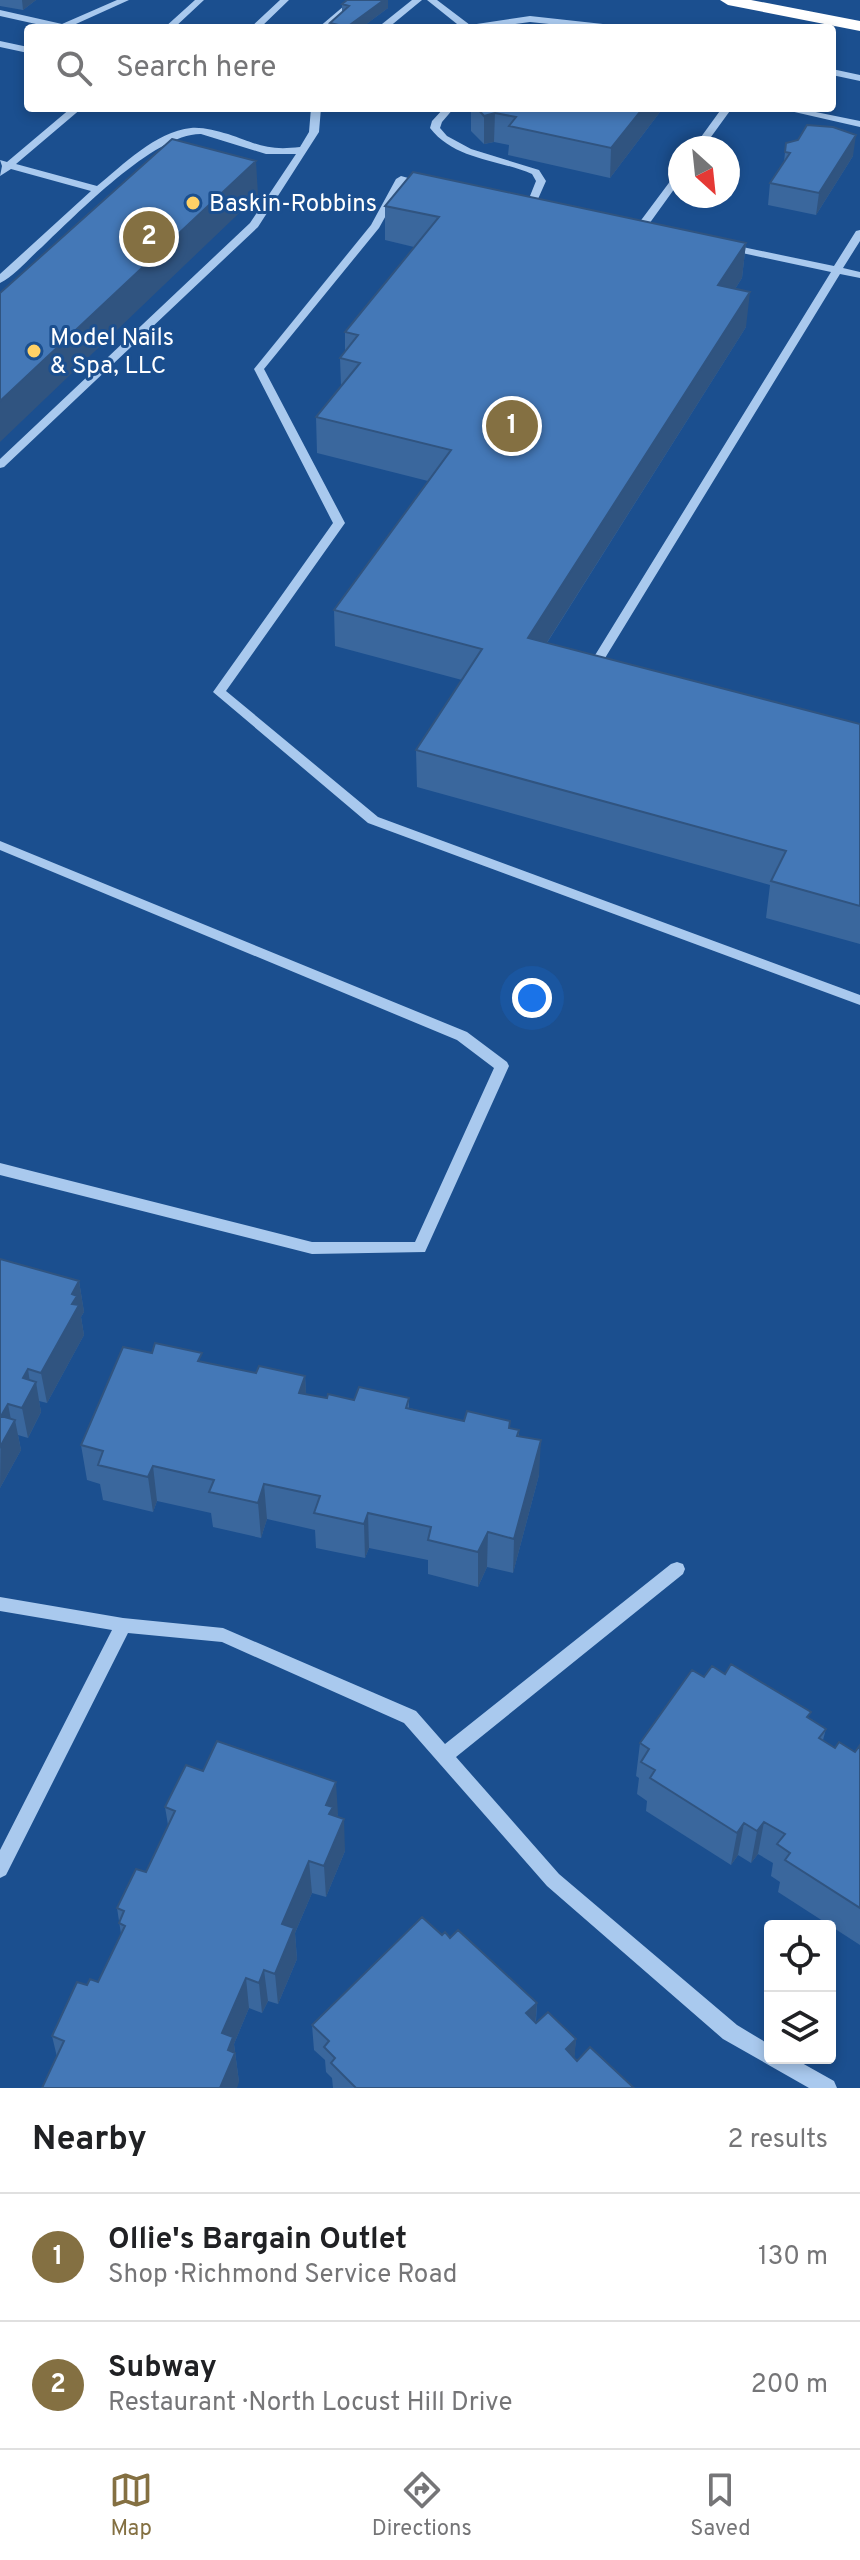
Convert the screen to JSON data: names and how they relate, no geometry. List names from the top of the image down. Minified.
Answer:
{"places":["Baskin-Robbins","Model Nails & Spa, LLC"],"north":"bottom right","page":{"search":"Search here","pins":["2","1"],"heading":["Nearby","2 results"],"list":[{"mark":"1","name":"Ollie's Bargain Outlet","note":"Shop · Richmond Service Road","value":"130 m"},{"mark":"2","name":"Subway","note":"Restaurant · North Locust Hill Drive","value":"200 m"}],"nav":["Map","Directions","Saved"]}}
